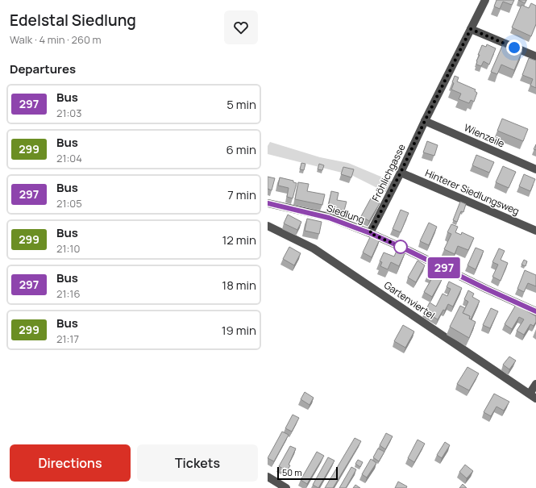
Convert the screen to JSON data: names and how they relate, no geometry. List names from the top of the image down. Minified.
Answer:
{"streets":{"street":["Wienzeile","Fröhlichgasse","Hinterer Siedlungsweg","Siedlung","Gartenviertel"]},"crossings":[["Wienzeile","Fröhlichgasse"],["Fröhlichgasse","Hinterer Siedlungsweg"],["Fröhlichgasse","Siedlung"]],"lines":["bus line 297"],"scale_bar":"50 m","page":{"heading":[["Edelstal Siedlung","Walk · 4 min · 260 m"],"Departures"],"on_map":"297","list":[{"mark":"297","name":"Bus","note":"21:03","value":"5 min"},{"mark":"299","name":"Bus","note":"21:04","value":"6 min"},{"mark":"297","name":"Bus","note":"21:05","value":"7 min"},{"mark":"299","name":"Bus","note":"21:10","value":"12 min"},{"mark":"297","name":"Bus","note":"21:16","value":"18 min"},{"mark":"299","name":"Bus","note":"21:17","value":"19 min"}],"buttons":["Directions","Tickets"],"scale":"50 m"}}
